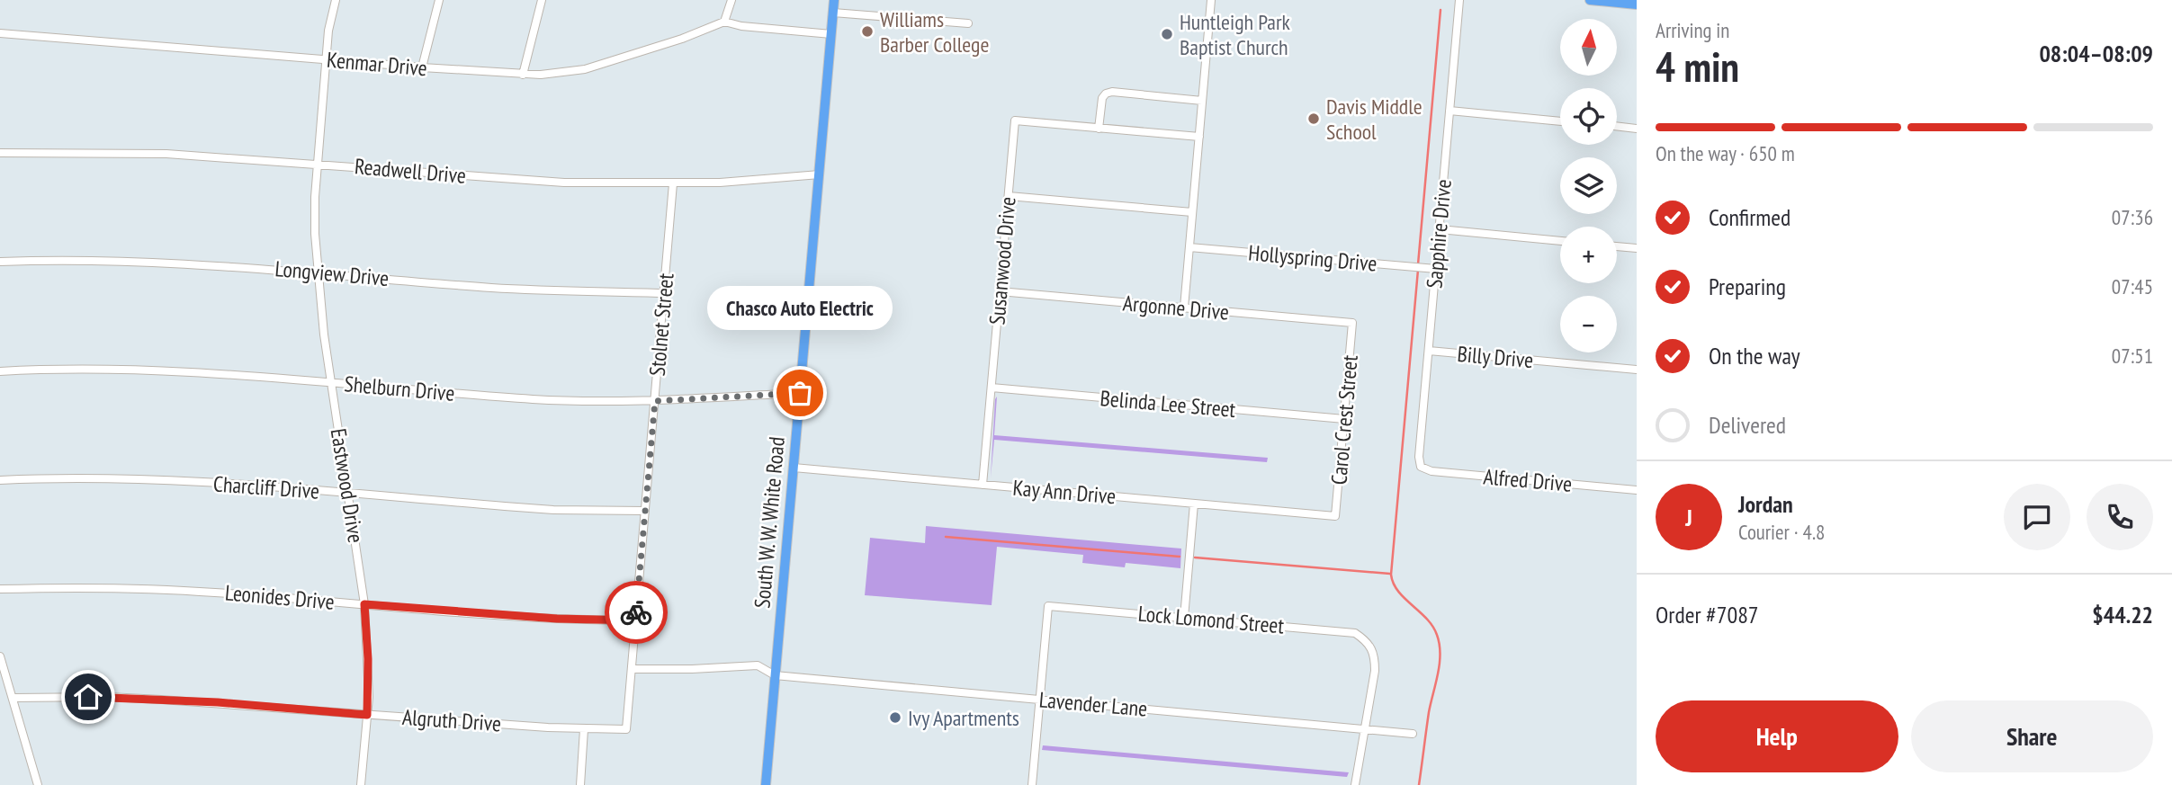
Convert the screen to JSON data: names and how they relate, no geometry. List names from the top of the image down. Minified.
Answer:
{"streets":{"main road":["South W. W. White Road"],"street":["Kenmar Drive","Readwell Drive","Sapphire Drive","Hollyspring Drive","Susanwood Drive","Longview Drive","Argonne Drive","Stolnet Street","Billy Drive","Shelburn Drive","Belinda Lee Street","Carol Crest Street","Alfred Drive","Eastwood Drive","Charcliff Drive","Kay Ann Drive","Leonides Drive","Lock Lomond Street","Lavender Lane","Algruth Drive"]},"crossings":[["Kenmar Drive","Eastwood Drive"],["Readwell Drive","Stolnet Street"],["Readwell Drive","Eastwood Drive"],["Readwell Drive","South W. W. White Road"],["Sapphire Drive","Hollyspring Drive"],["Sapphire Drive","Billy Drive"],["Sapphire Drive","Alfred Drive"],["Susanwood Drive","Argonne Drive"],["Susanwood Drive","Belinda Lee Street"],["Susanwood Drive","Kay Ann Drive"],["Longview Drive","Stolnet Street"],["Longview Drive","Eastwood Drive"],["Argonne Drive","Carol Crest Street"],["Stolnet Street","Shelburn Drive"],["Stolnet Street","Charcliff Drive"],["Stolnet Street","Leonides Drive"],["Stolnet Street","Algruth Drive"],["Shelburn Drive","Eastwood Drive"],["Shelburn Drive","South W. W. White Road"],["Belinda Lee Street","Carol Crest Street"],["Carol Crest Street","Kay Ann Drive"],["Eastwood Drive","Charcliff Drive"],["Eastwood Drive","Leonides Drive"],["Eastwood Drive","Algruth Drive"],["Kay Ann Drive","South W. W. White Road"],["South W. W. White Road","Lavender Lane"],["Lock Lomond Street","Lavender Lane"]],"places":["Williams Barber College","Huntleigh Park Baptist Church","Davis Middle School","Chasco Auto Electric","Ivy Apartments"],"north":"top","page":{"heading":["4 min","Arriving in","08:04–08:09"],"panel":["Jordan","Courier · 4.8","Order #7087","$44.22"],"map_buttons":["+","−"],"bar":"On the way · 650 m","list":[["Confirmed","07:36"],["Preparing","07:45"],["On the way","07:51"],"Delivered"],"bubble":"Chasco Auto Electric","round":"J","buttons":["Help","Share"]}}
